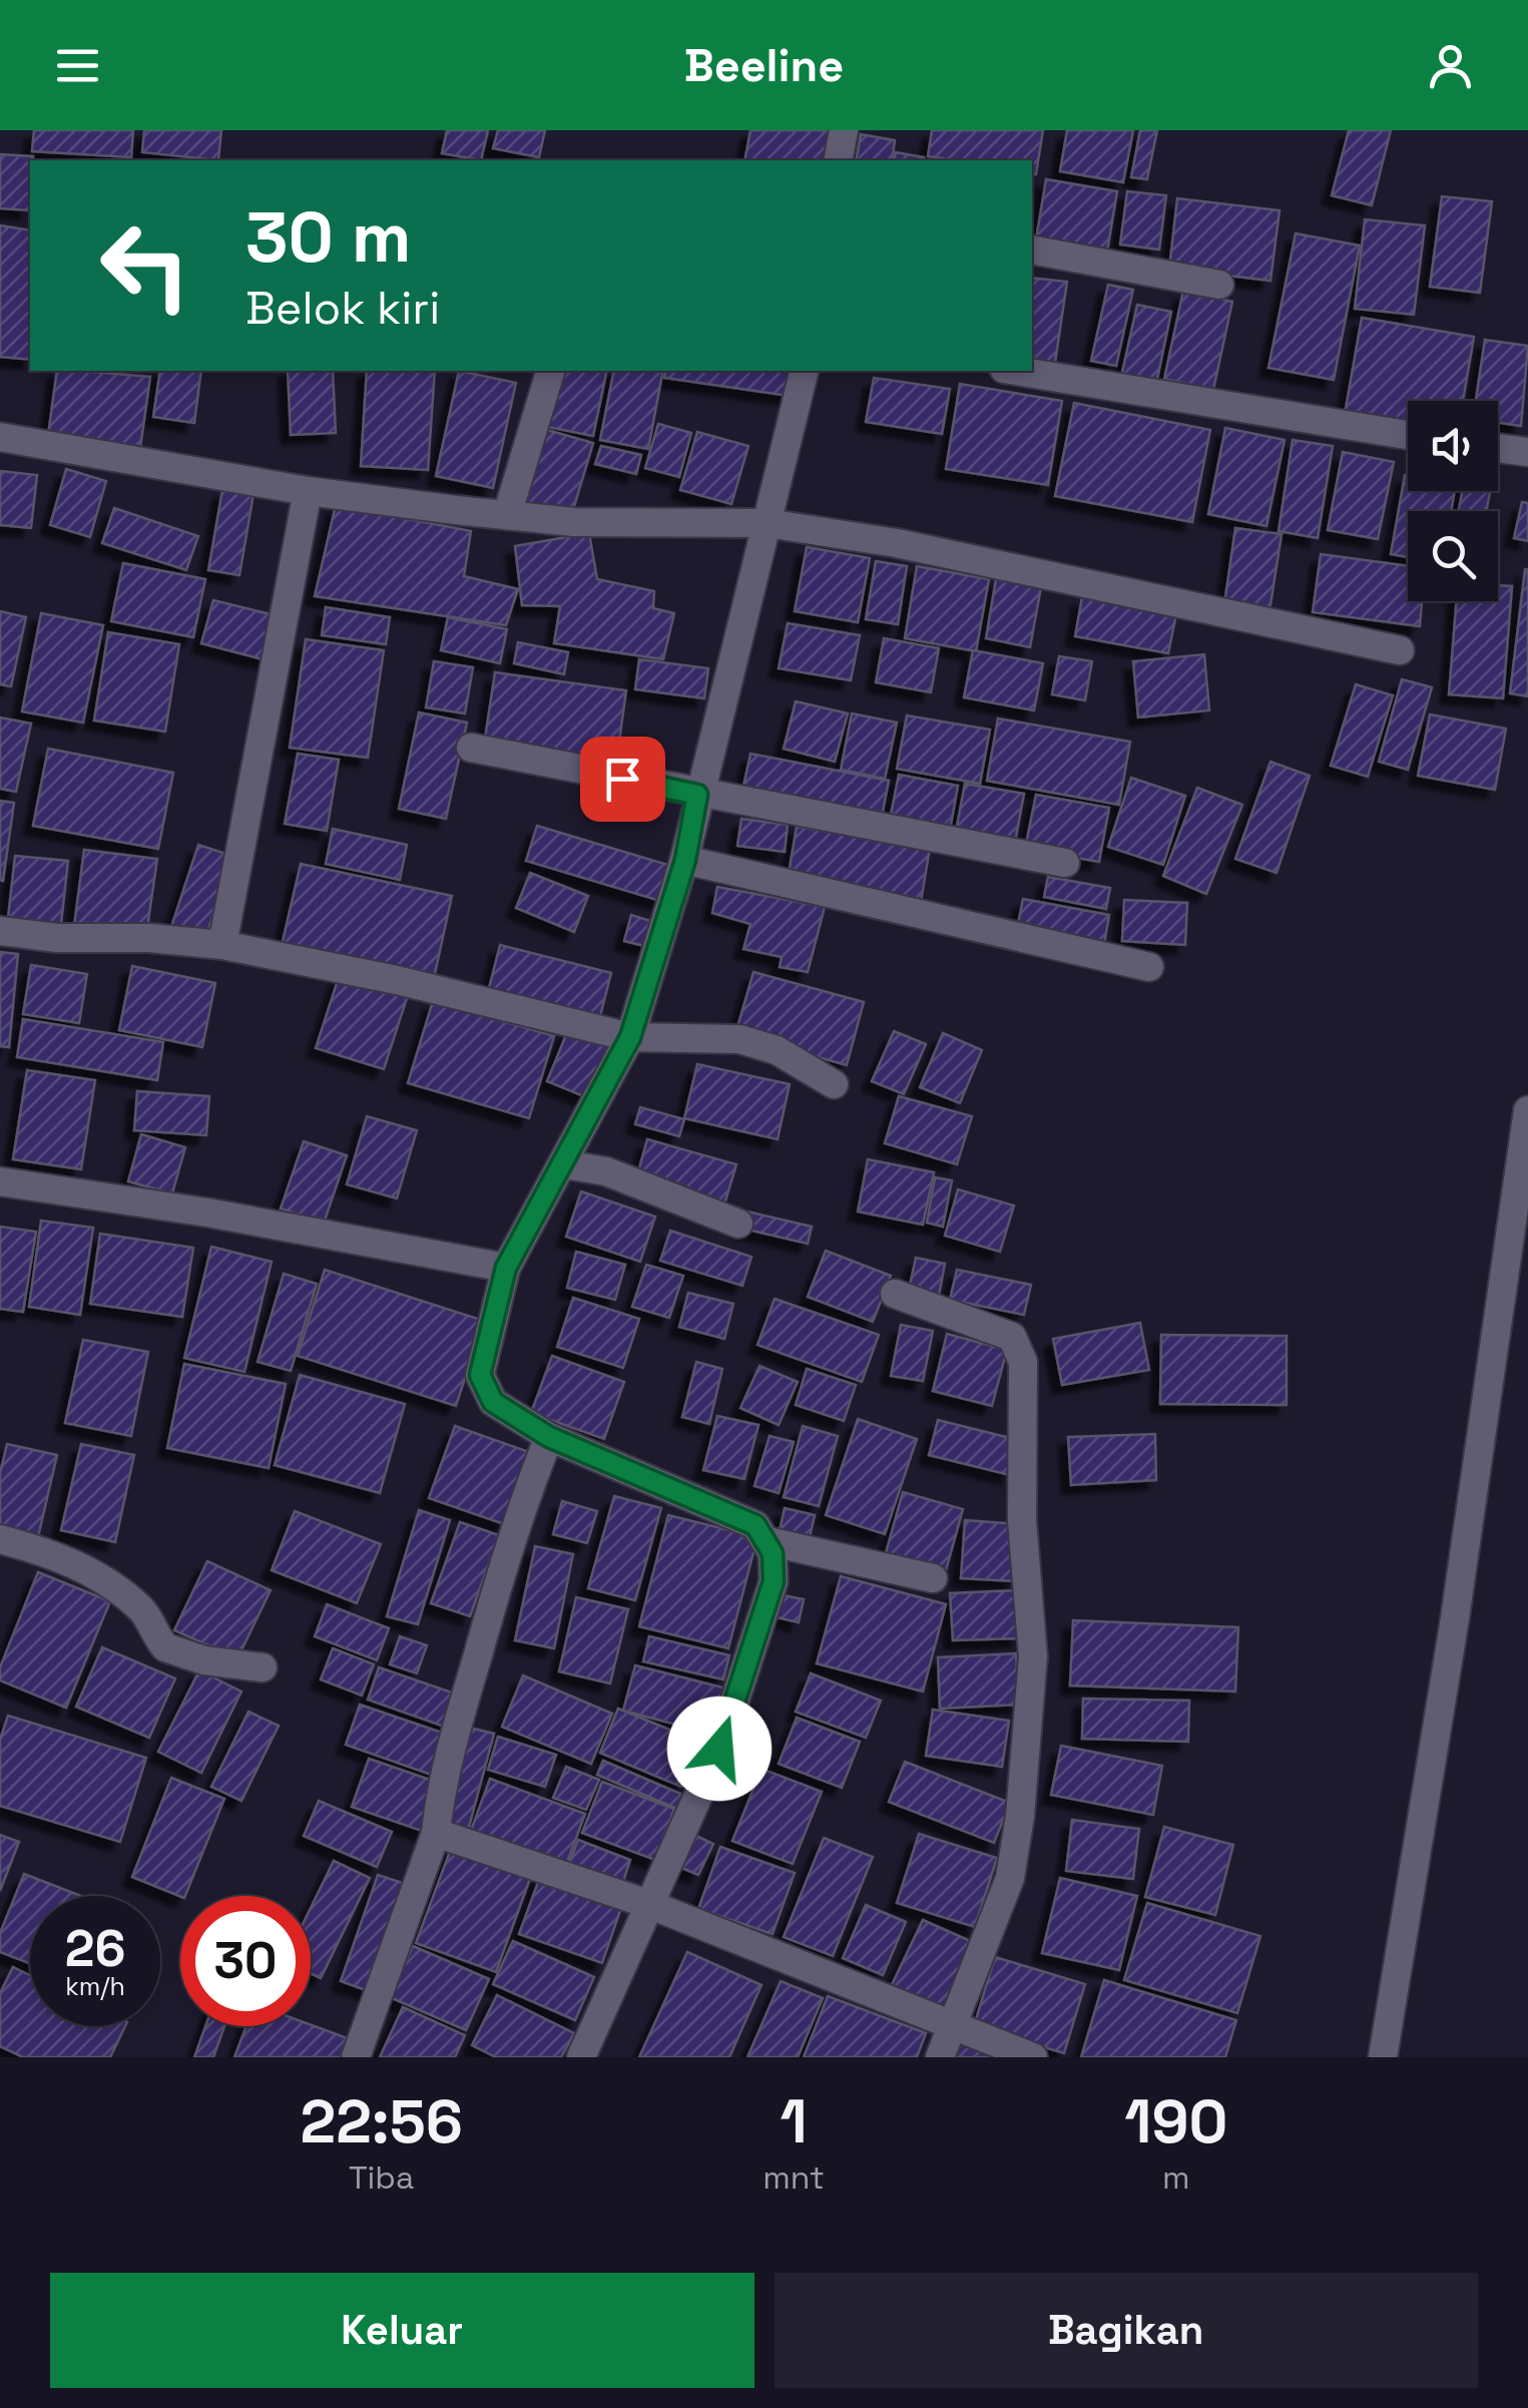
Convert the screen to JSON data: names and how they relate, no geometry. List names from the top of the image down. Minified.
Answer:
{"page":{"header":"Beeline","turn":["30 m","Belok kiri"],"speed":"26 km/h","limit":"30","eta":["22:56","Tiba","1","mnt","190","m"],"buttons":["Keluar","Bagikan"]}}
